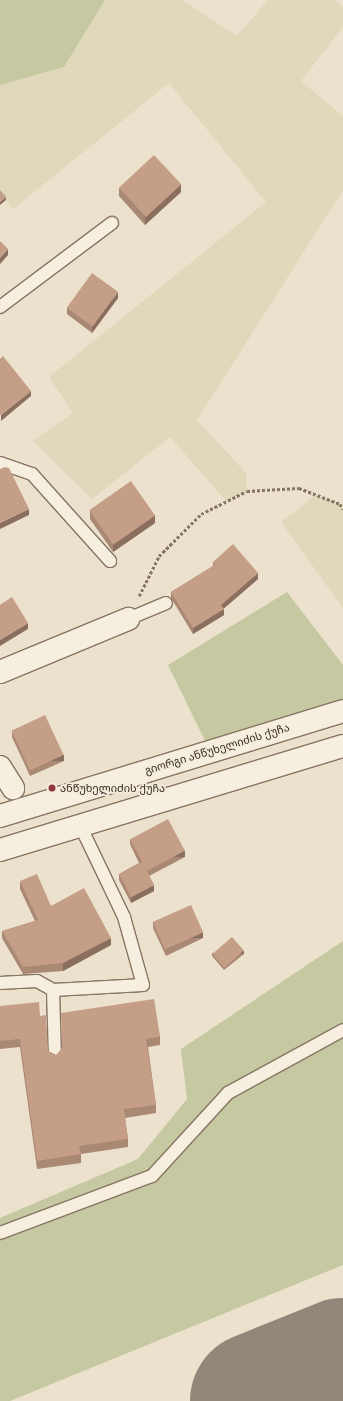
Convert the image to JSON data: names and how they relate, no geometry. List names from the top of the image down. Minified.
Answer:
{"streets":{"main road":["გიორგი ანწუხელიძის ქუჩა"]},"places":["ანწუხელიძის ქუჩა"]}
